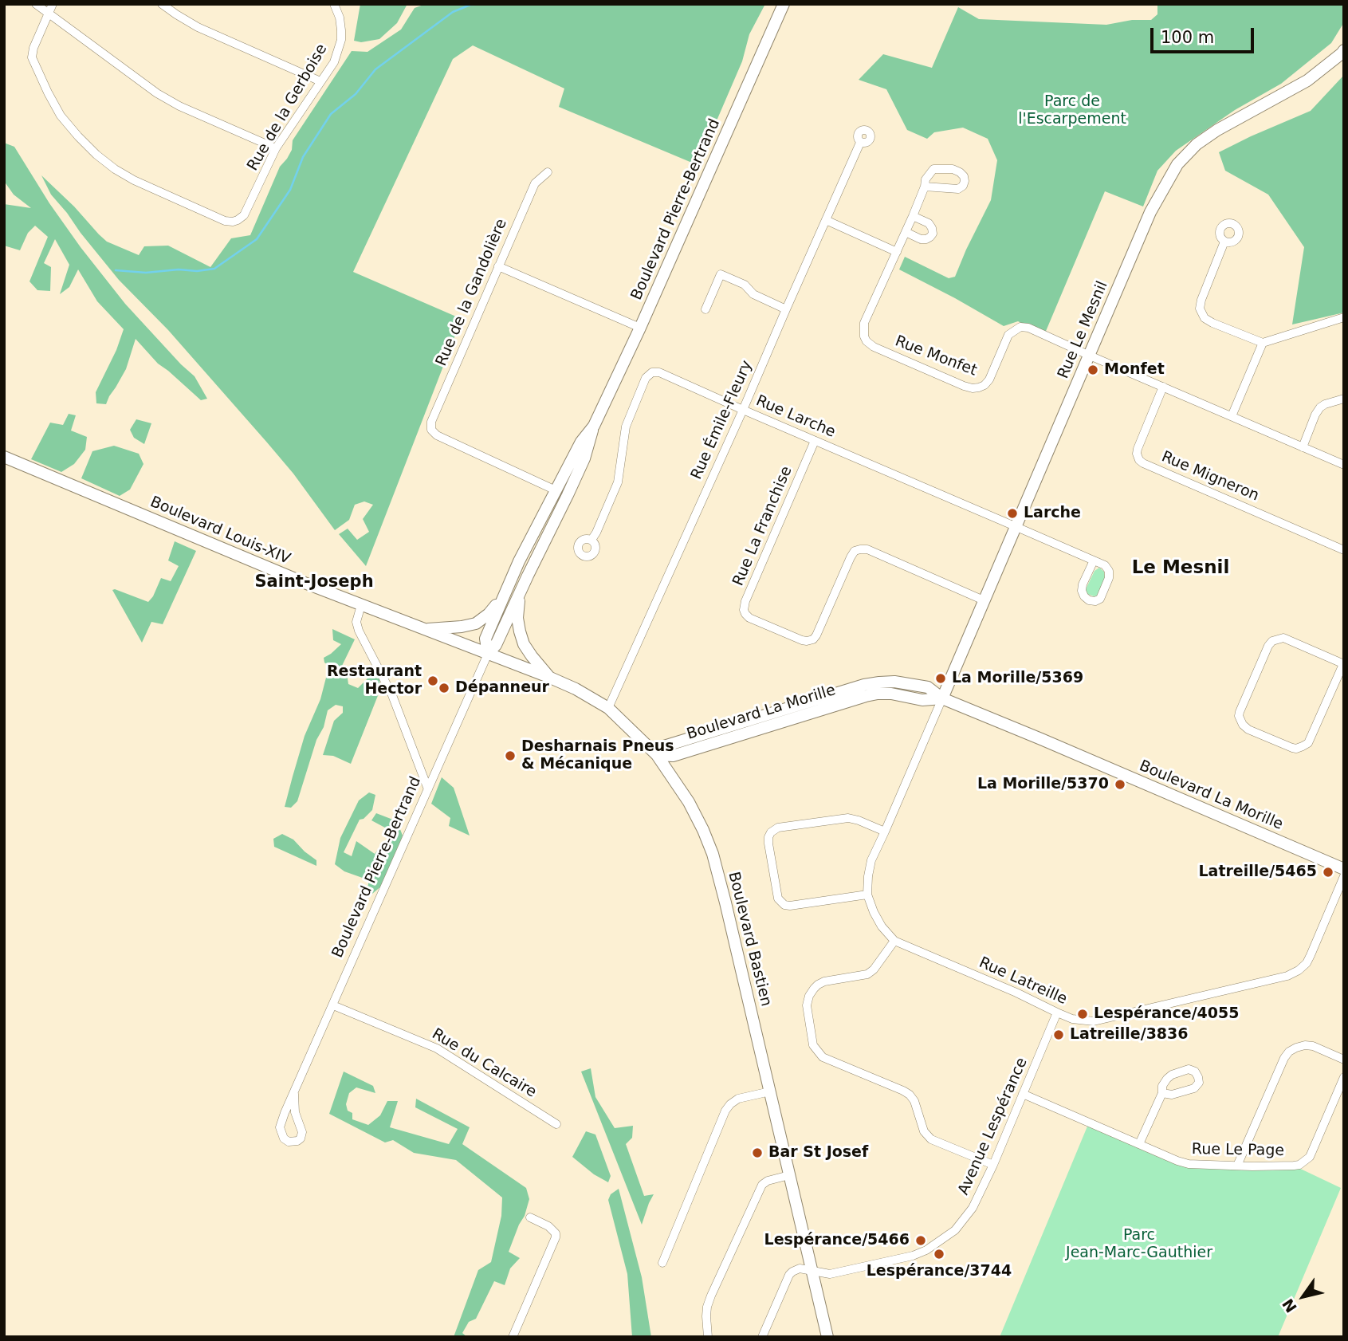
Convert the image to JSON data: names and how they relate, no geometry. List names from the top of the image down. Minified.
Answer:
{"streets":{"main road":["Boulevard Pierre-Bertrand","Rue Le Mesnil","Boulevard Louis-XIV","Boulevard La Morille","Boulevard Bastien"],"street":["Rue de la Gerboise","Rue de la Gandolière","Rue Monfet","Rue Larche","Rue Émile-Fleury","Rue Migneron","Rue La Franchise","Rue Latreille","Rue du Calcaire","Avenue Lespérance","Rue Le Page"]},"crossings":[["Boulevard Pierre-Bertrand","Rue de la Gandolière"],["Boulevard Pierre-Bertrand","Boulevard Louis-XIV"],["Boulevard Pierre-Bertrand","Boulevard Bastien"],["Boulevard Pierre-Bertrand","Rue du Calcaire"],["Rue Le Mesnil","Rue Monfet"],["Rue Le Mesnil","Rue Larche"],["Rue Le Mesnil","Rue La Franchise"],["Rue Le Mesnil","Boulevard La Morille"],["Rue Le Mesnil","Rue Latreille"],["Rue Monfet","Rue Migneron"],["Rue Larche","Rue Émile-Fleury"],["Rue Larche","Rue La Franchise"],["Rue Émile-Fleury","Boulevard Bastien"],["Boulevard Louis-XIV","Boulevard Bastien"],["Boulevard La Morille","Boulevard Bastien"],["Boulevard La Morille","Rue Latreille"],["Boulevard Bastien","Avenue Lespérance"],["Rue Latreille","Avenue Lespérance"],["Avenue Lespérance","Rue Le Page"]],"districts":["Le Mesnil","Saint-Joseph"],"parks":["Parc de l'Escarpement","Parc Jean-Marc-Gauthier"],"places":["Monfet","Larche","La Morille/5369","Restaurant Hector","Dépanneur","Desharnais Pneus & Mécanique","La Morille/5370","Latreille/5465","Lespérance/4055","Latreille/3836","Bar St Josef","Lespérance/5466","Lespérance/3744"],"scale_bar":"100 m","north":"bottom left"}
